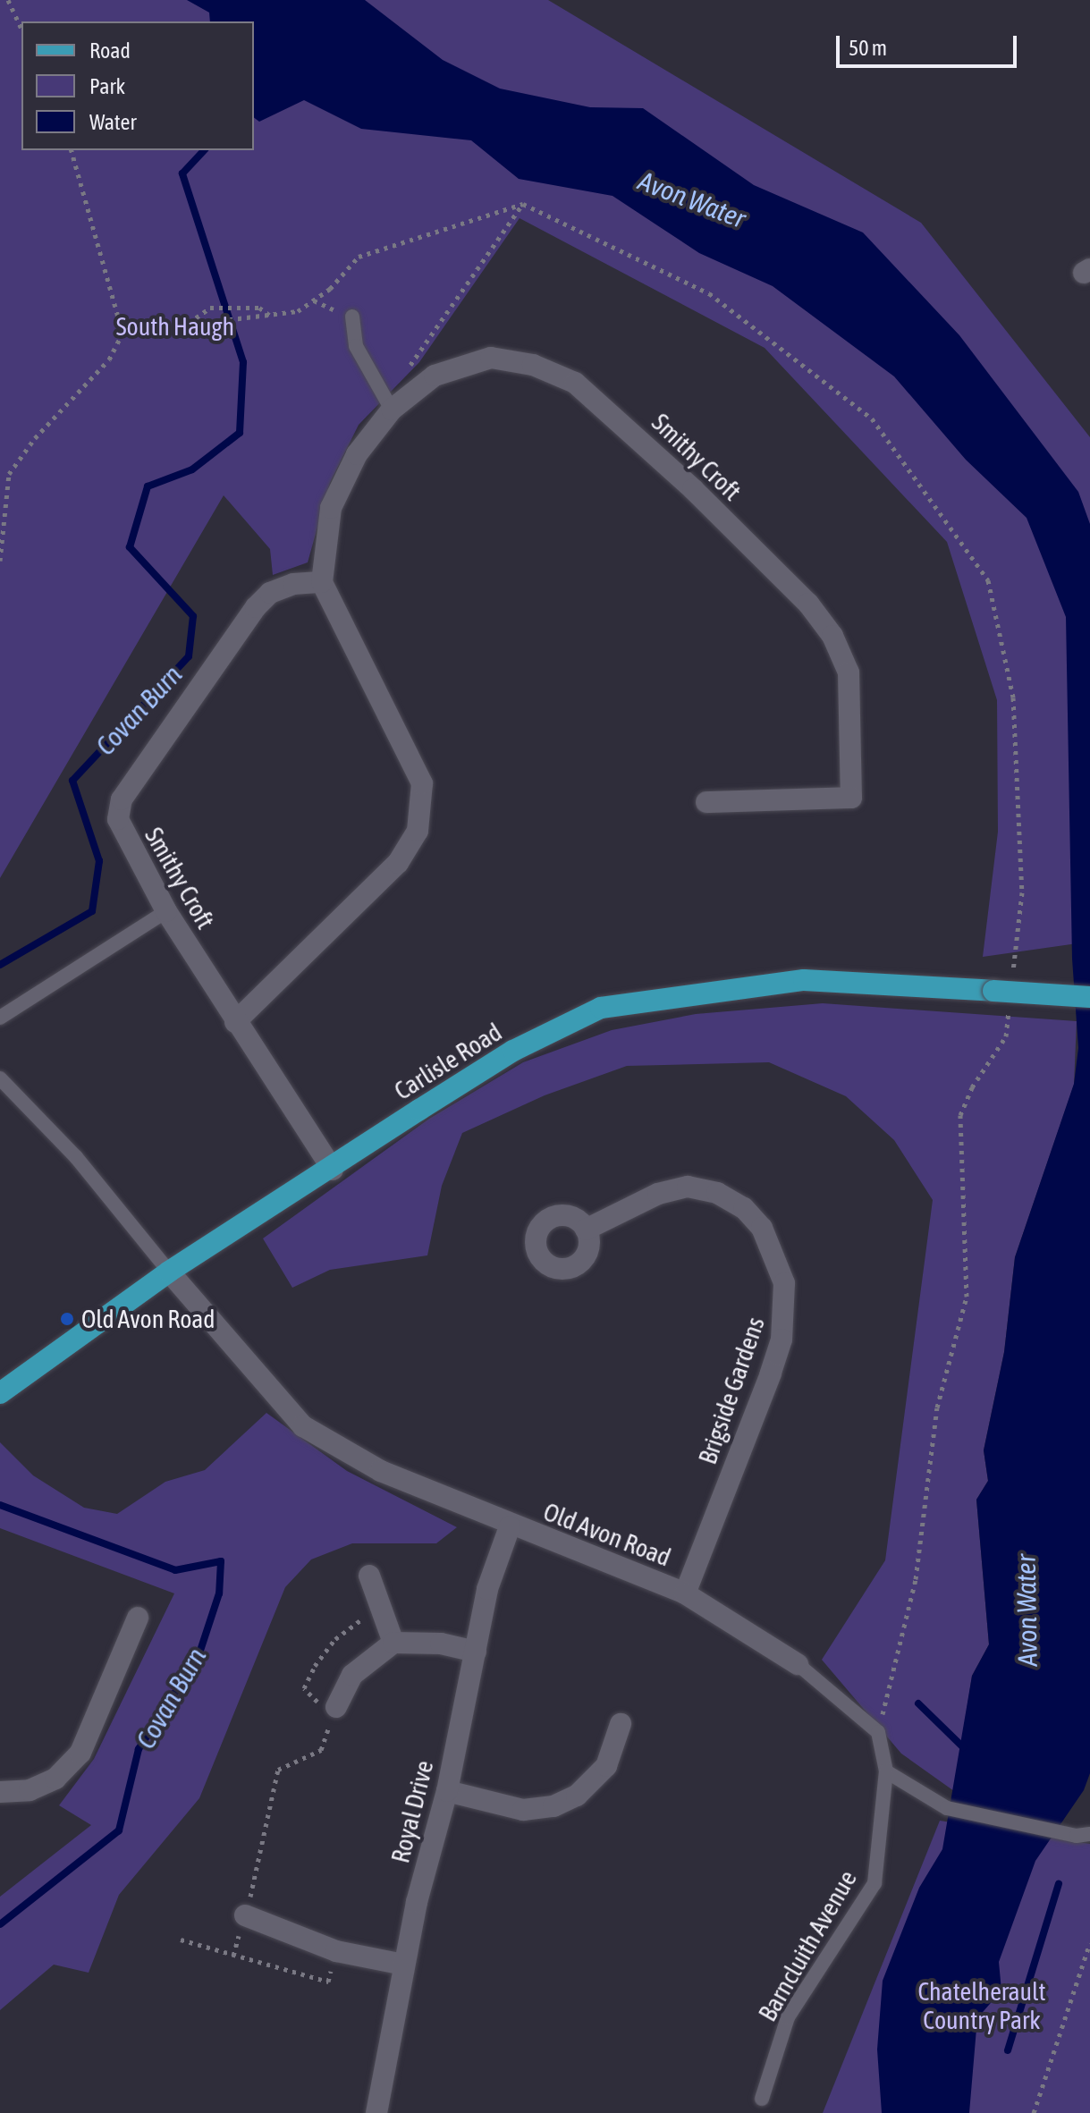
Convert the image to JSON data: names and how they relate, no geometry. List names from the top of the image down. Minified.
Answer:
{"streets":{"main road":["Carlisle Road"],"street":["Smithy Croft","Brigside Gardens","Old Avon Road","Royal Drive"],"lane":["Barncluith Avenue"]},"crossings":[["Smithy Croft","Carlisle Road"],["Carlisle Road","Old Avon Road"],["Brigside Gardens","Old Avon Road"],["Old Avon Road","Royal Drive"]],"water":["Avon Water","Covan Burn"],"parks":["South Haugh","Chatelherault Country Park"],"places":["Old Avon Road"],"legend":["Road","Park","Water"],"scale_bar":"50 m"}
